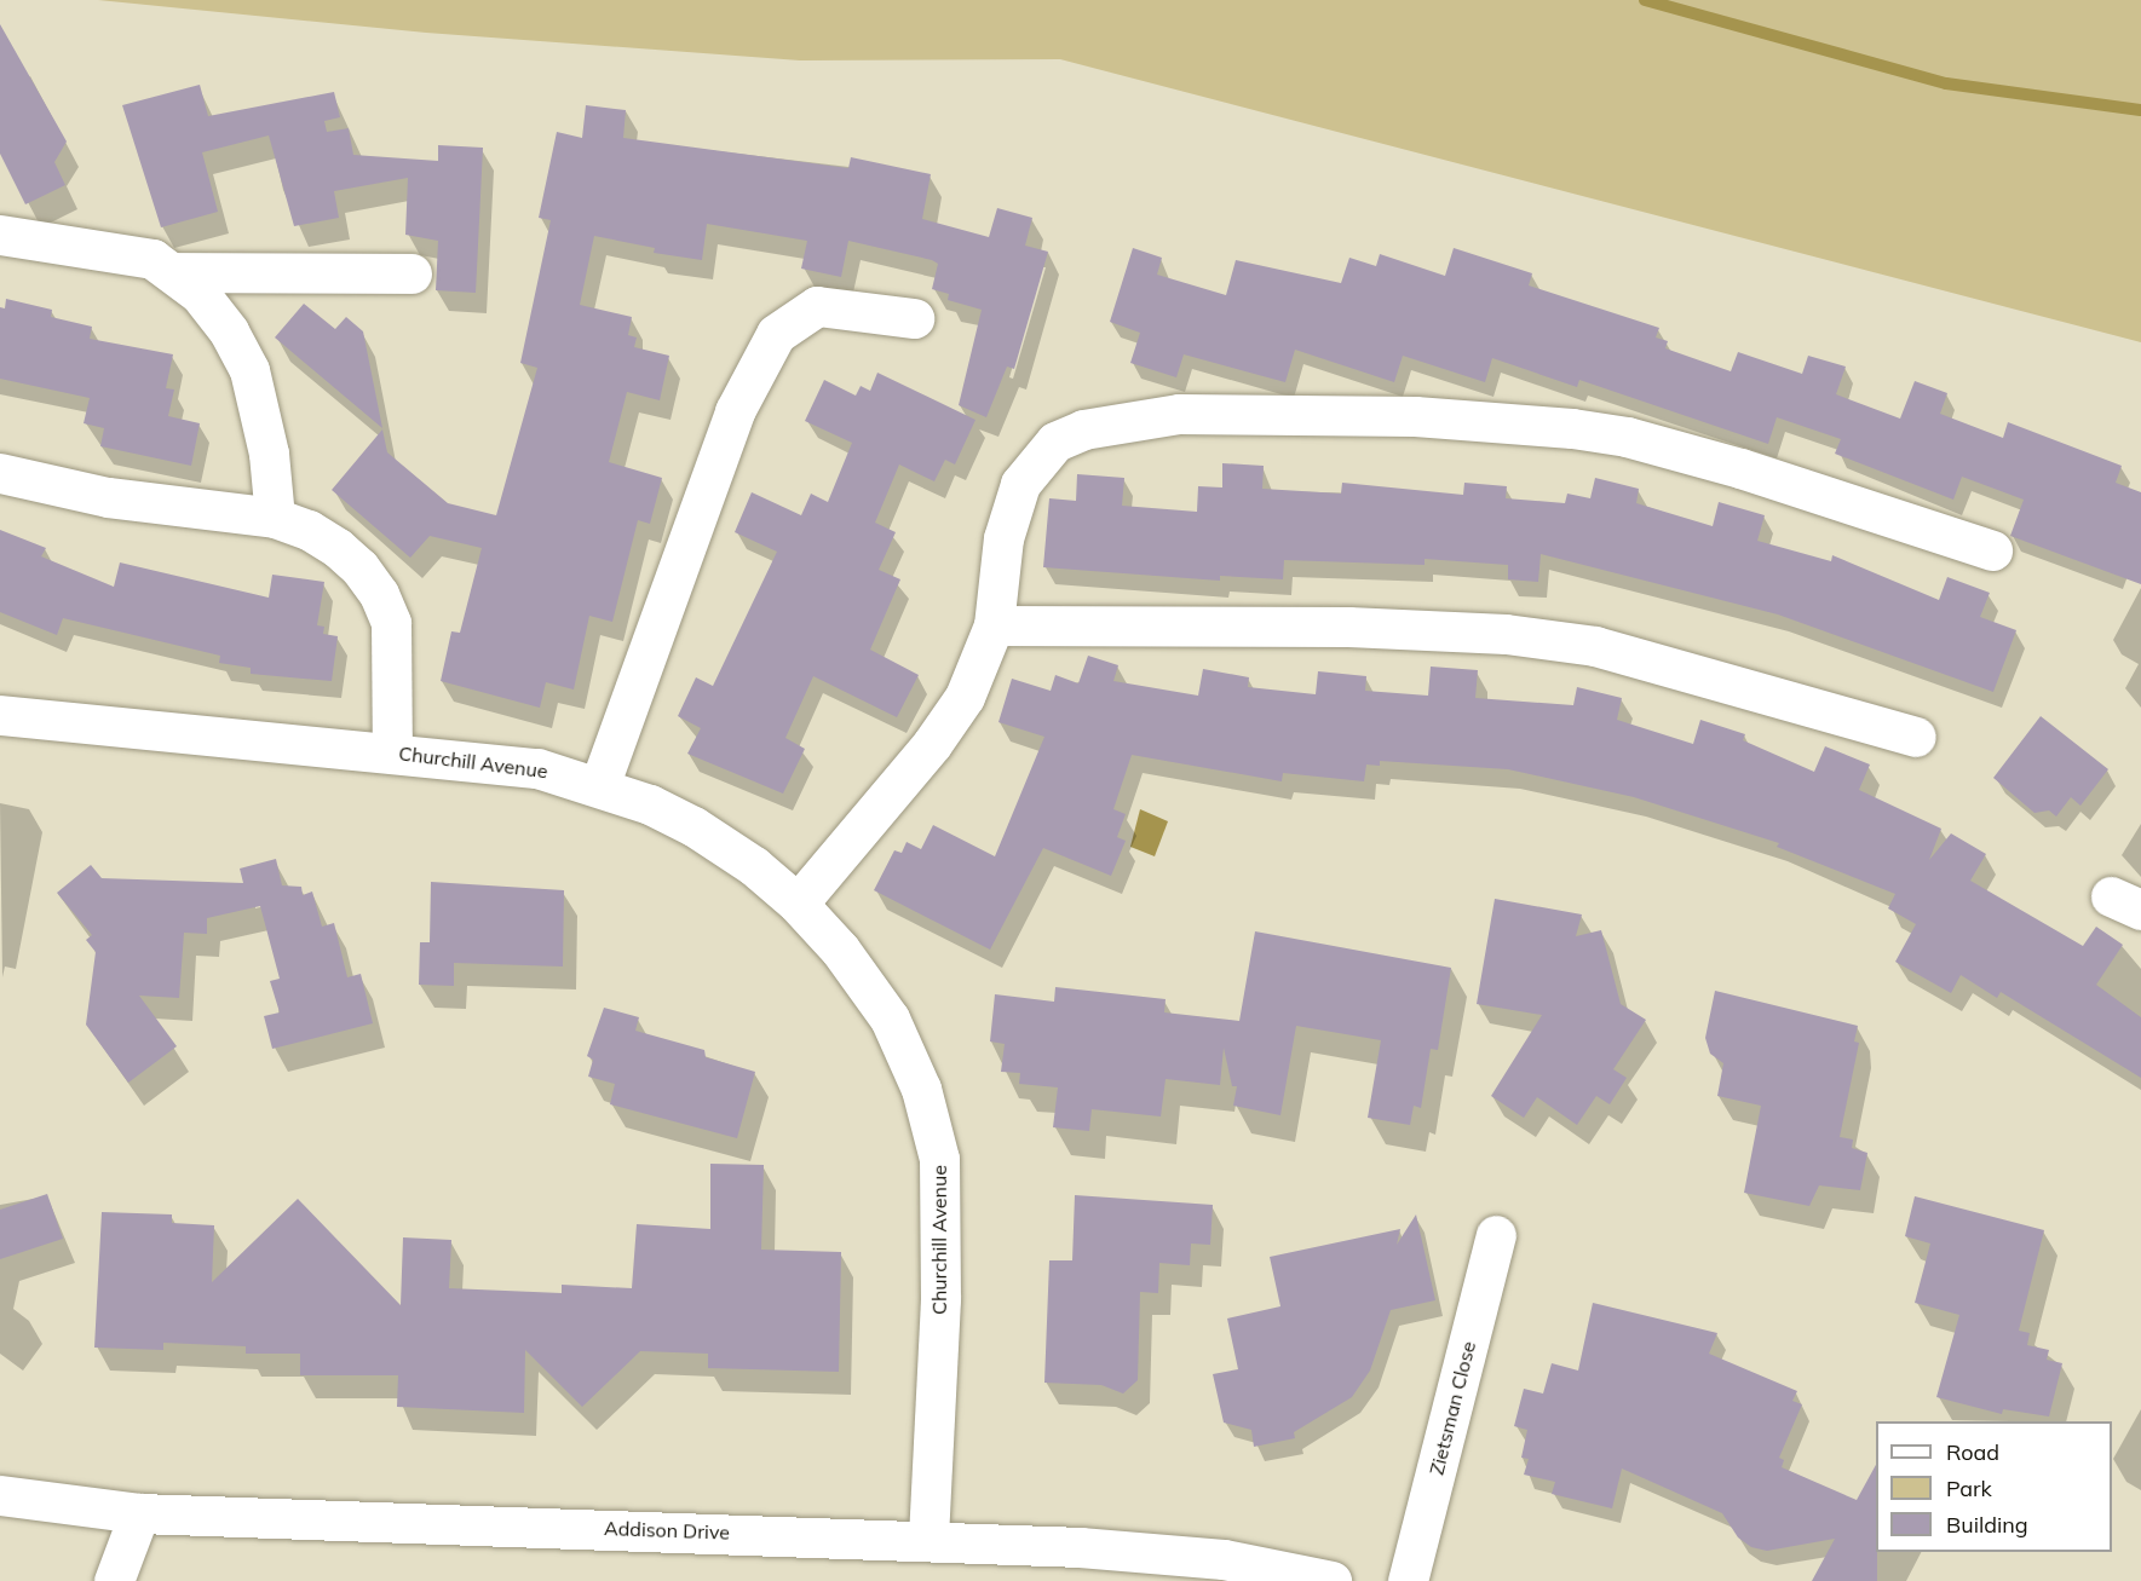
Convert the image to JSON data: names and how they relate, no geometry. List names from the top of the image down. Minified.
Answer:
{"streets":{"street":["Churchill Avenue","Zietsman Close","Addison Drive"]},"crossings":[["Churchill Avenue","Addison Drive"]],"legend":["Road","Park","Building"]}
